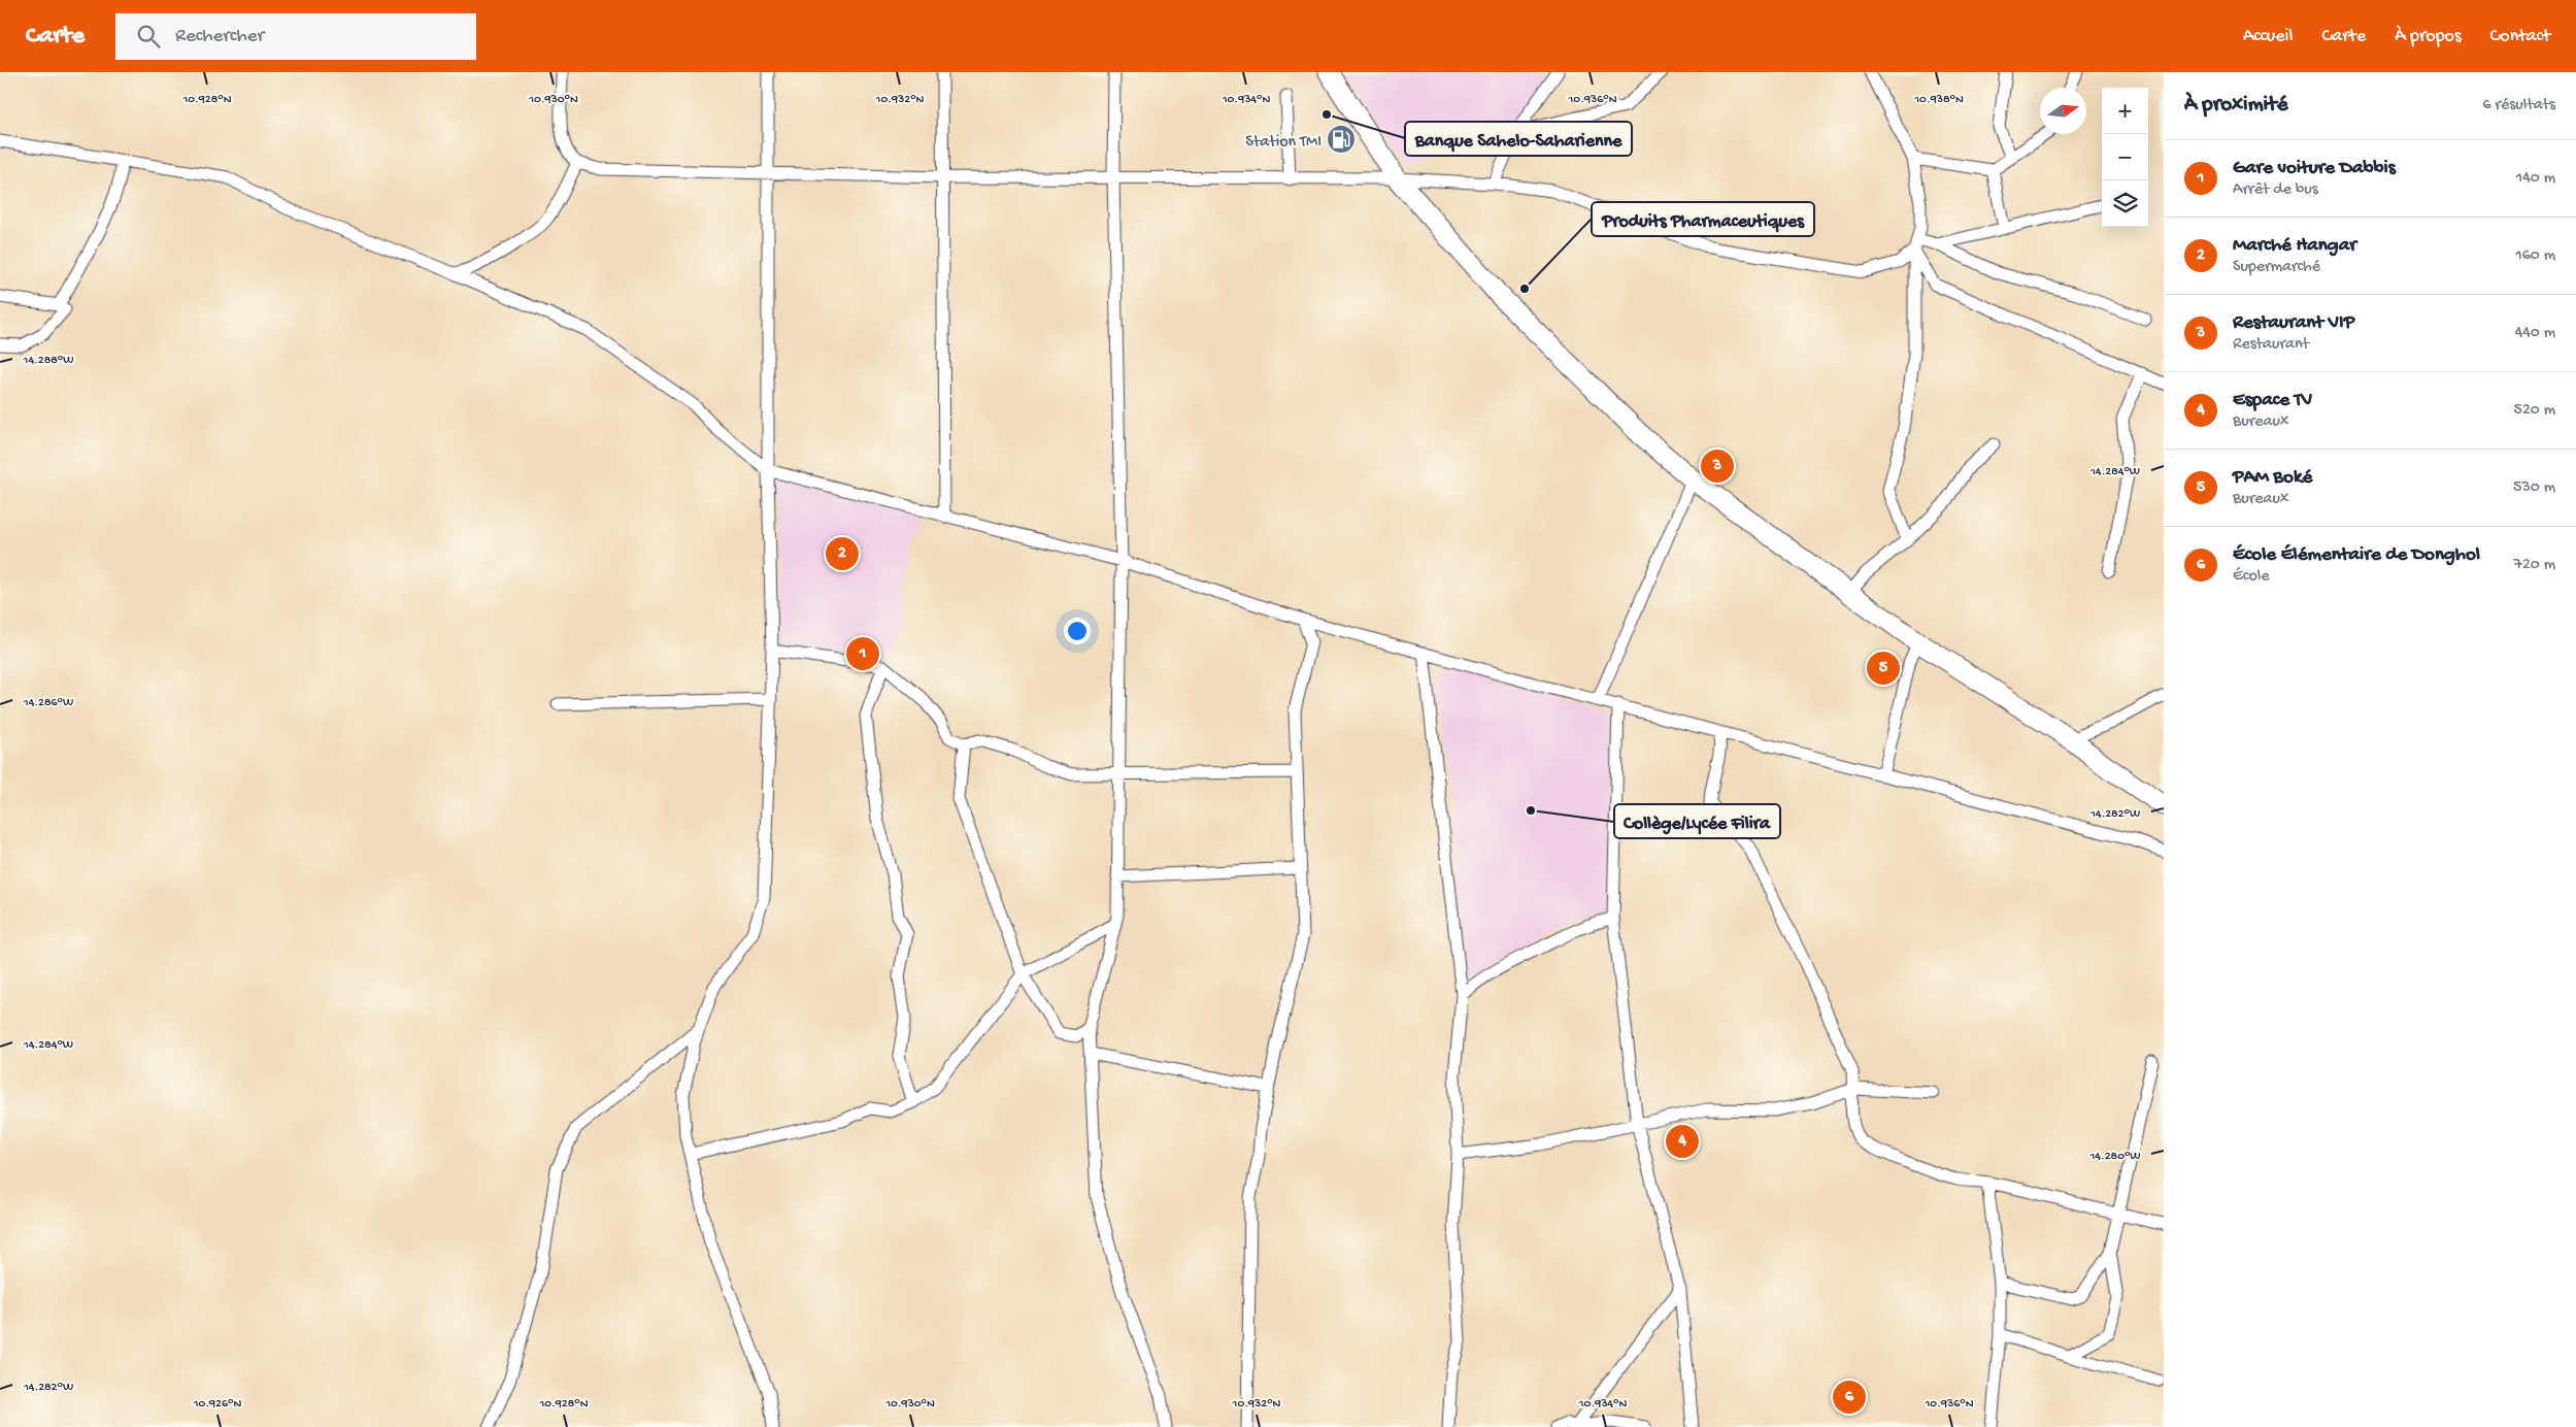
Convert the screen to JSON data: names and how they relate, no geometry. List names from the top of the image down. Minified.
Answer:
{"places":{"other":["Banque Sahelo-Saharienne","Produits Pharmaceutiques","Collège/Lycée Filira"],"fuel station":["Station TMI"]},"north":"right","page":{"header":"Carte","search":"Rechercher","nav":["Accueil","Carte","À propos","Contact"],"heading":["À proximité","6 résultats"],"map_buttons":["+","−"],"list":[{"mark":"1","name":"Gare voiture Dabbis","note":"Arrêt de bus","value":"140 m"},{"mark":"2","name":"Marché Hangar","note":"Supermarché","value":"160 m"},{"mark":"3","name":"Restaurant VIP","note":"Restaurant","value":"440 m"},{"mark":"4","name":"Espace TV","note":"Bureaux","value":"520 m"},{"mark":"5","name":"PAM Boké","note":"Bureaux","value":"530 m"},{"mark":"6","name":"École Élémentaire de Donghol","note":"École","value":"720 m"}],"pins":["3","2","1","5","4","6"]},"coordinates":["10.928°N","10.930°N","10.932°N","10.934°N","10.936°N","10.938°N","14.288°W","14.284°W","14.286°W","14.282°W","14.280°W","10.926°N"]}
